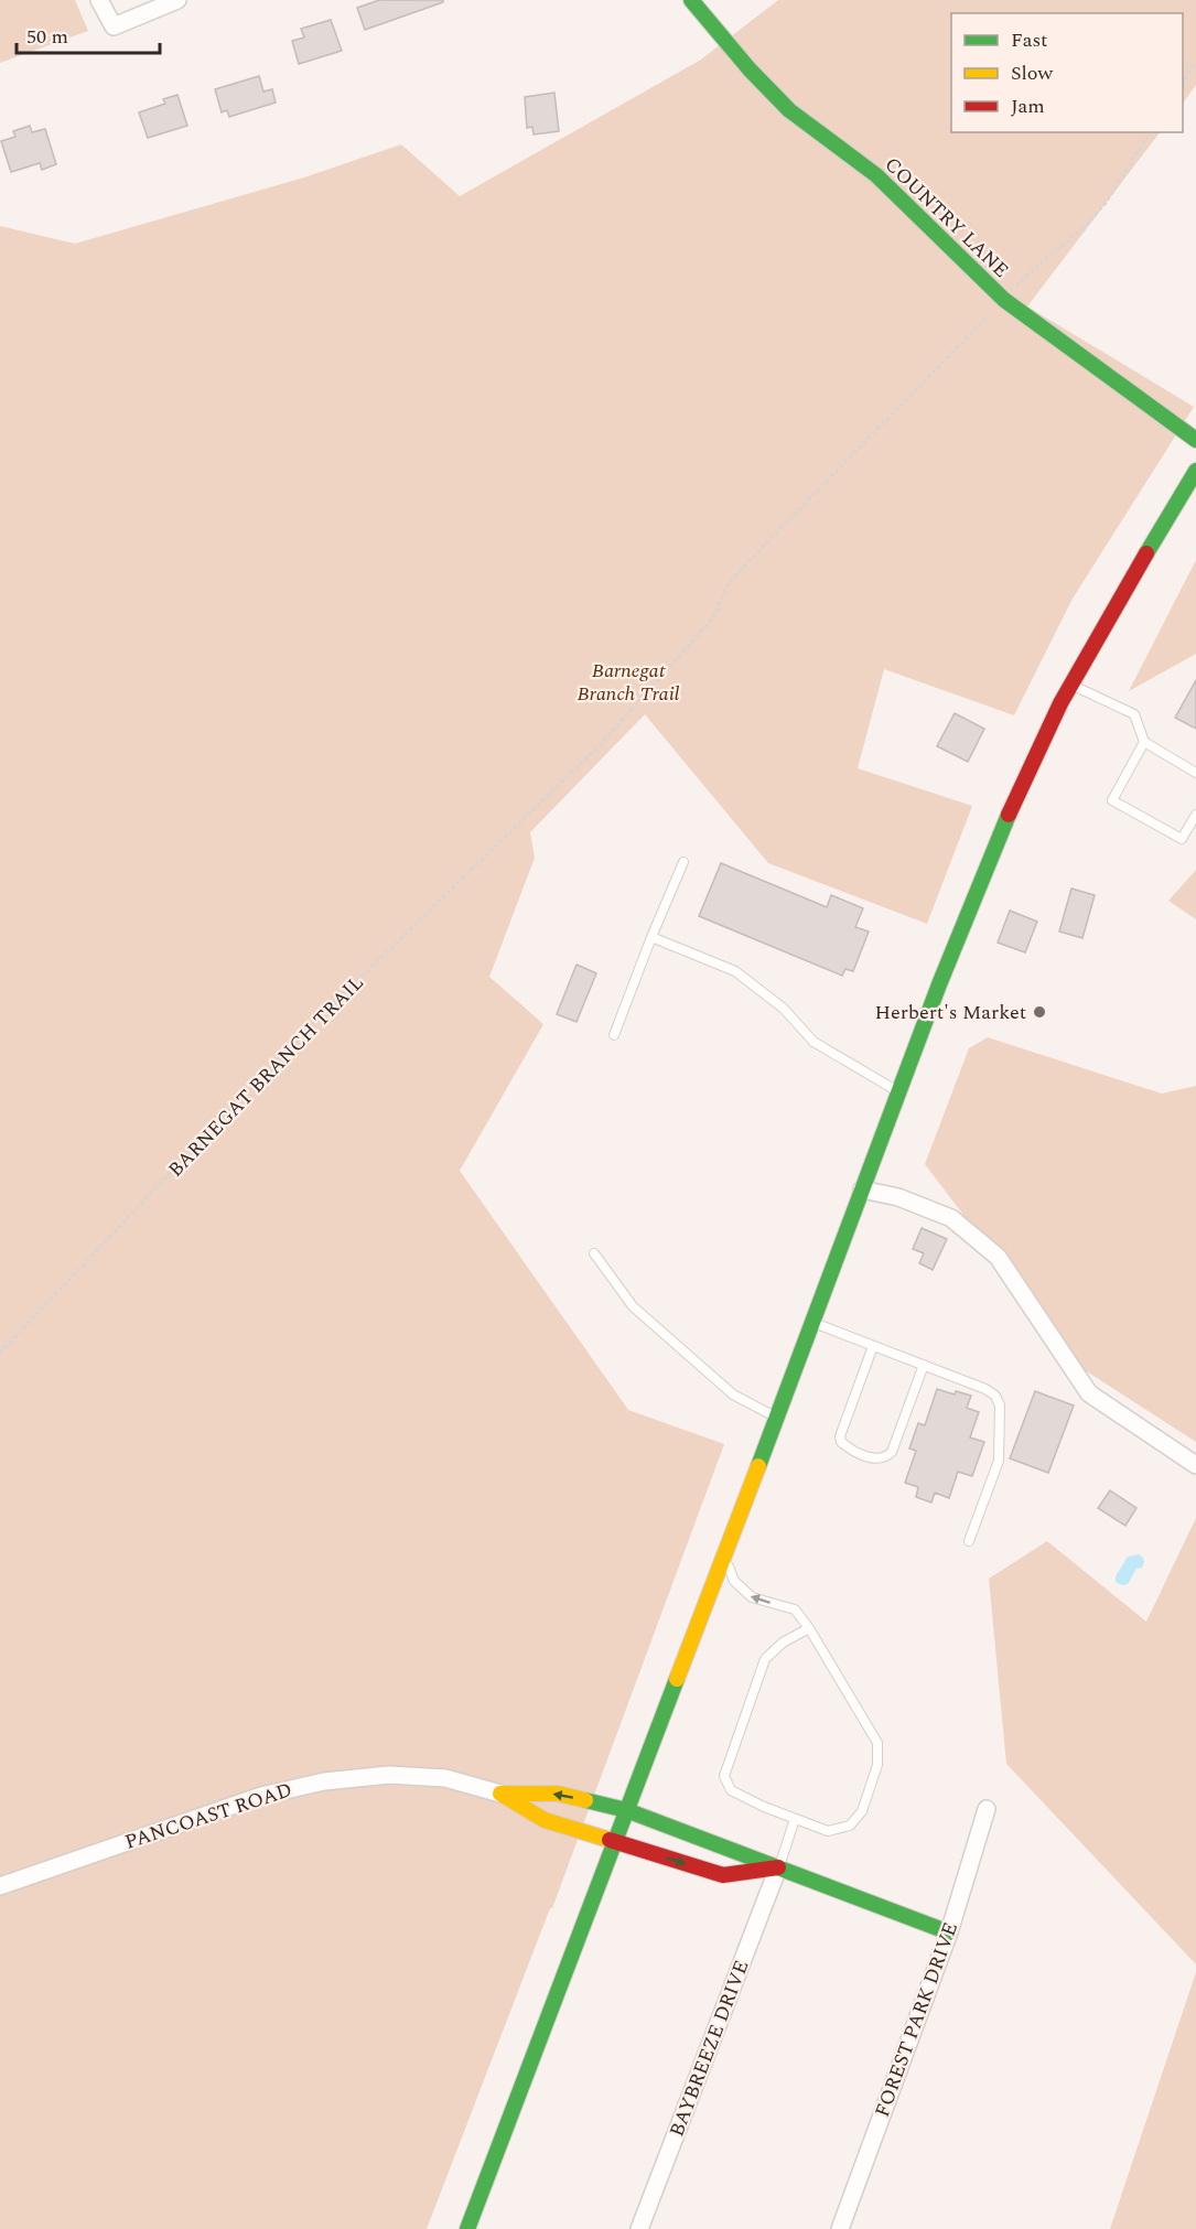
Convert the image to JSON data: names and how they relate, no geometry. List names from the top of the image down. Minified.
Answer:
{"streets":{"main road":["COUNTRY LANE","PANCOAST ROAD"],"street":["FOREST PARK DRIVE","BAYBREEZE DRIVE"],"path":["BARNEGAT BRANCH TRAIL"]},"crossings":[["PANCOAST ROAD","FOREST PARK DRIVE"],["PANCOAST ROAD","BAYBREEZE DRIVE"]],"parks":["Barnegat Branch Trail"],"places":["Herbert's Market"],"legend":["Fast","Slow","Jam"],"scale_bar":"50 m"}
